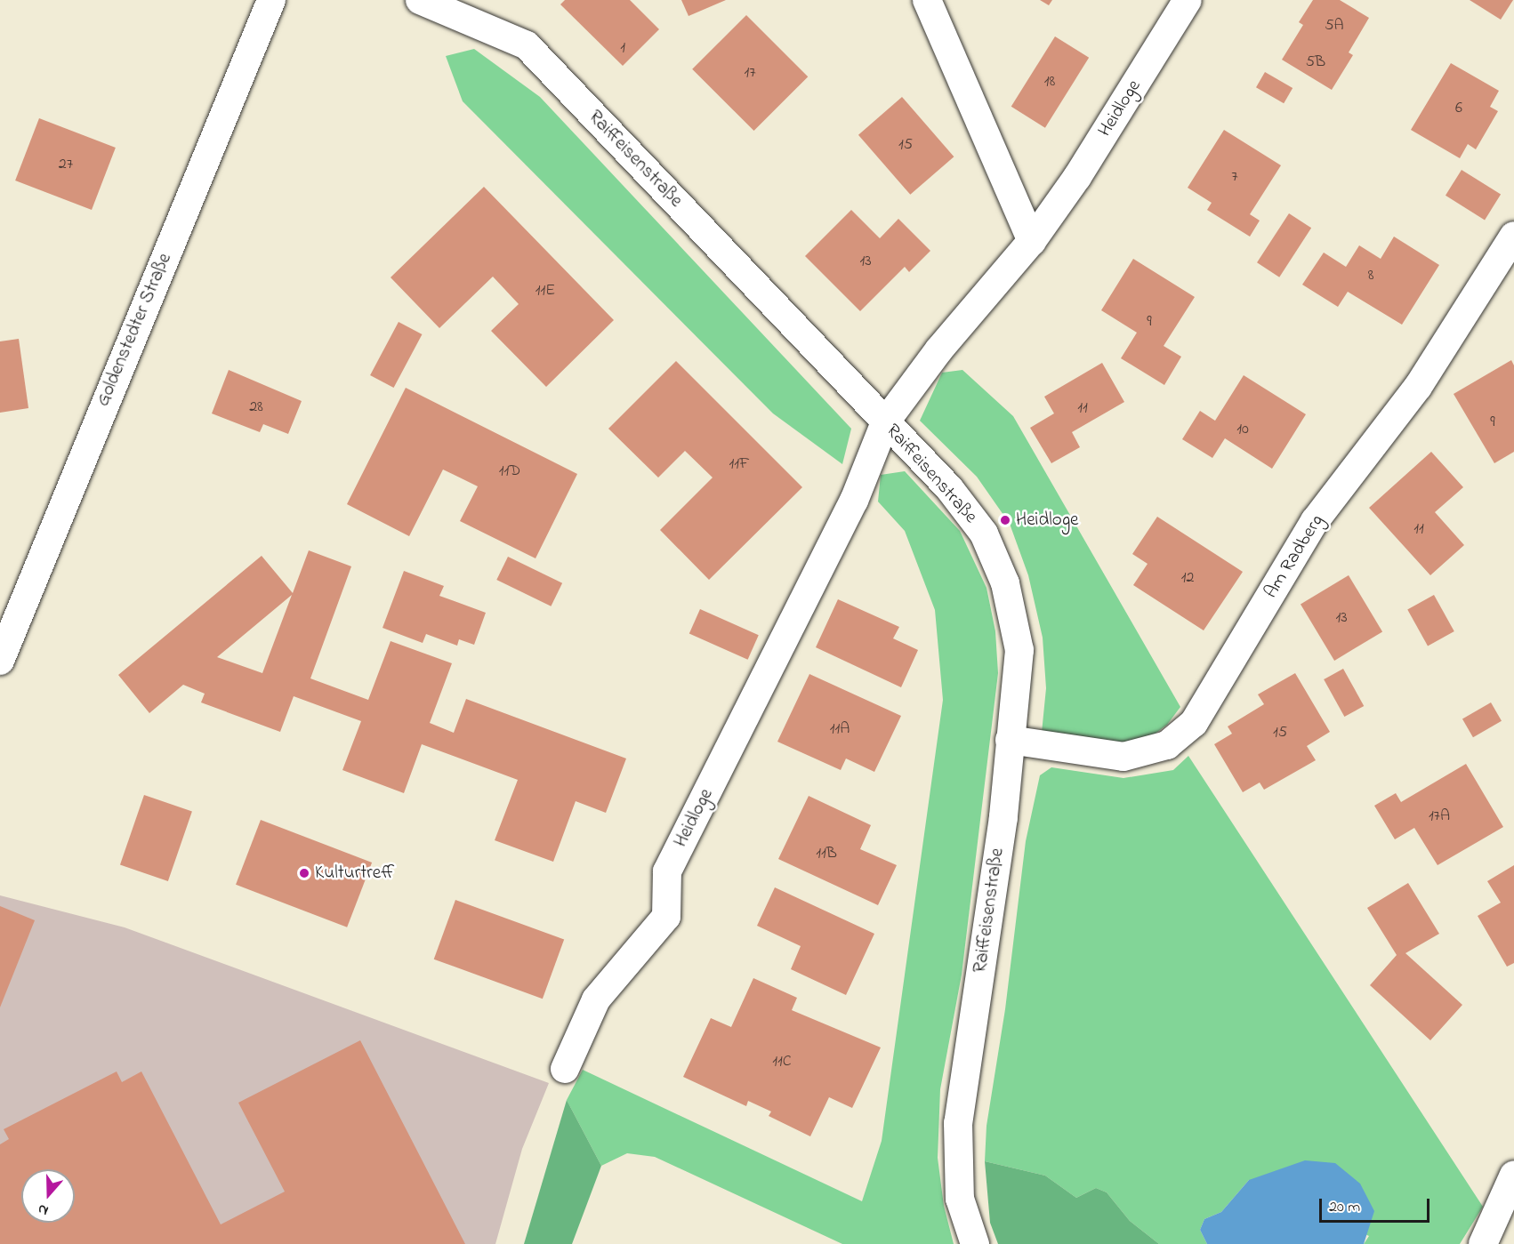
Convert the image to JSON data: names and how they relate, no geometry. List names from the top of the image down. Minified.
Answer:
{"streets":{"street":["Heidloge","Raiffeisenstraße","Goldenstedter Straße","Am Radberg"]},"crossings":[["Heidloge","Raiffeisenstraße"],["Raiffeisenstraße","Am Radberg"]],"places":["Heidloge","Kulturtreff"],"house_numbers":["5A","1","5B","17","18","6","15","27","7","13","8","11E","9","28","11","9","10","11F","11D","11","12","13","11A","15","17A","11B","11C"],"scale_bar":"20 m","north":"bottom"}
